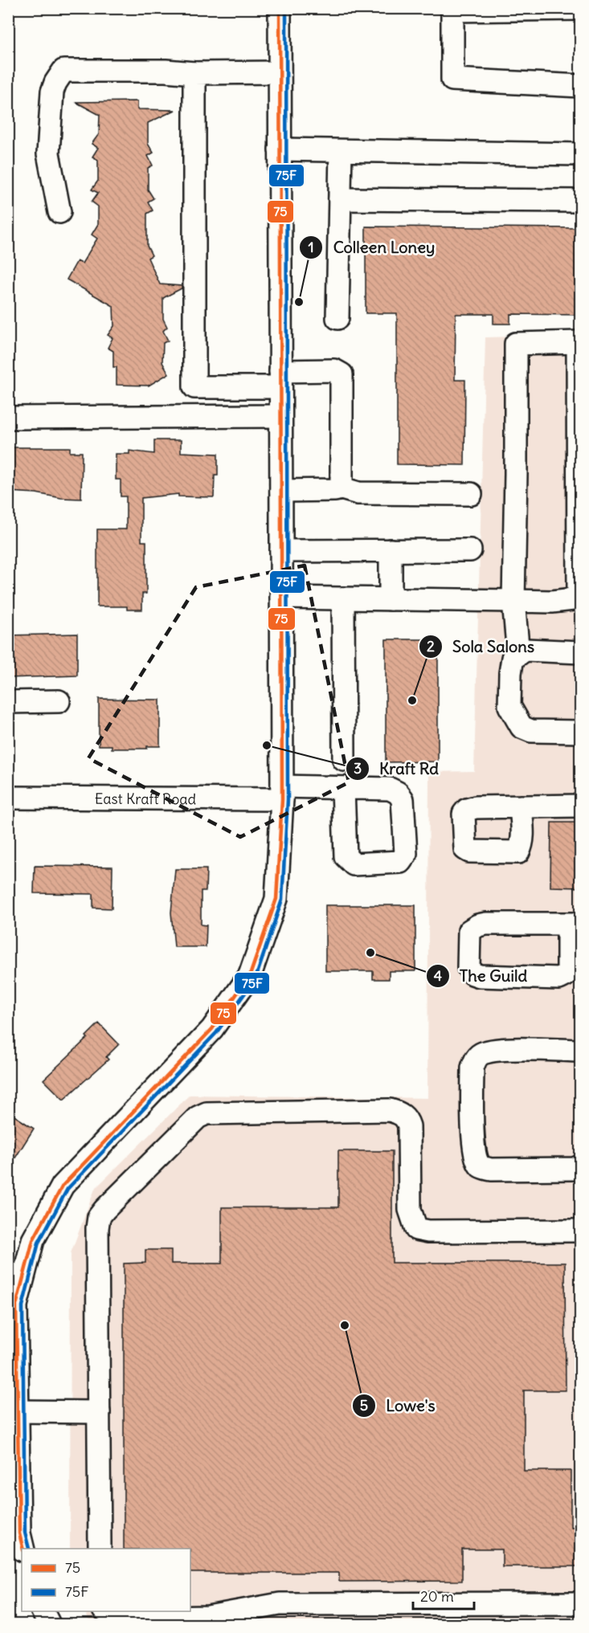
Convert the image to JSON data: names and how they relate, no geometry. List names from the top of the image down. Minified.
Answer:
{"streets":{"street":["East Kraft Road"]},"places":["Colleen Loney","Sola Salons","Kraft Rd","The Guild","Lowe's"],"lines":["transit line 75","transit line 75F"],"legend":["75","75F"],"scale_bar":"20 m"}
